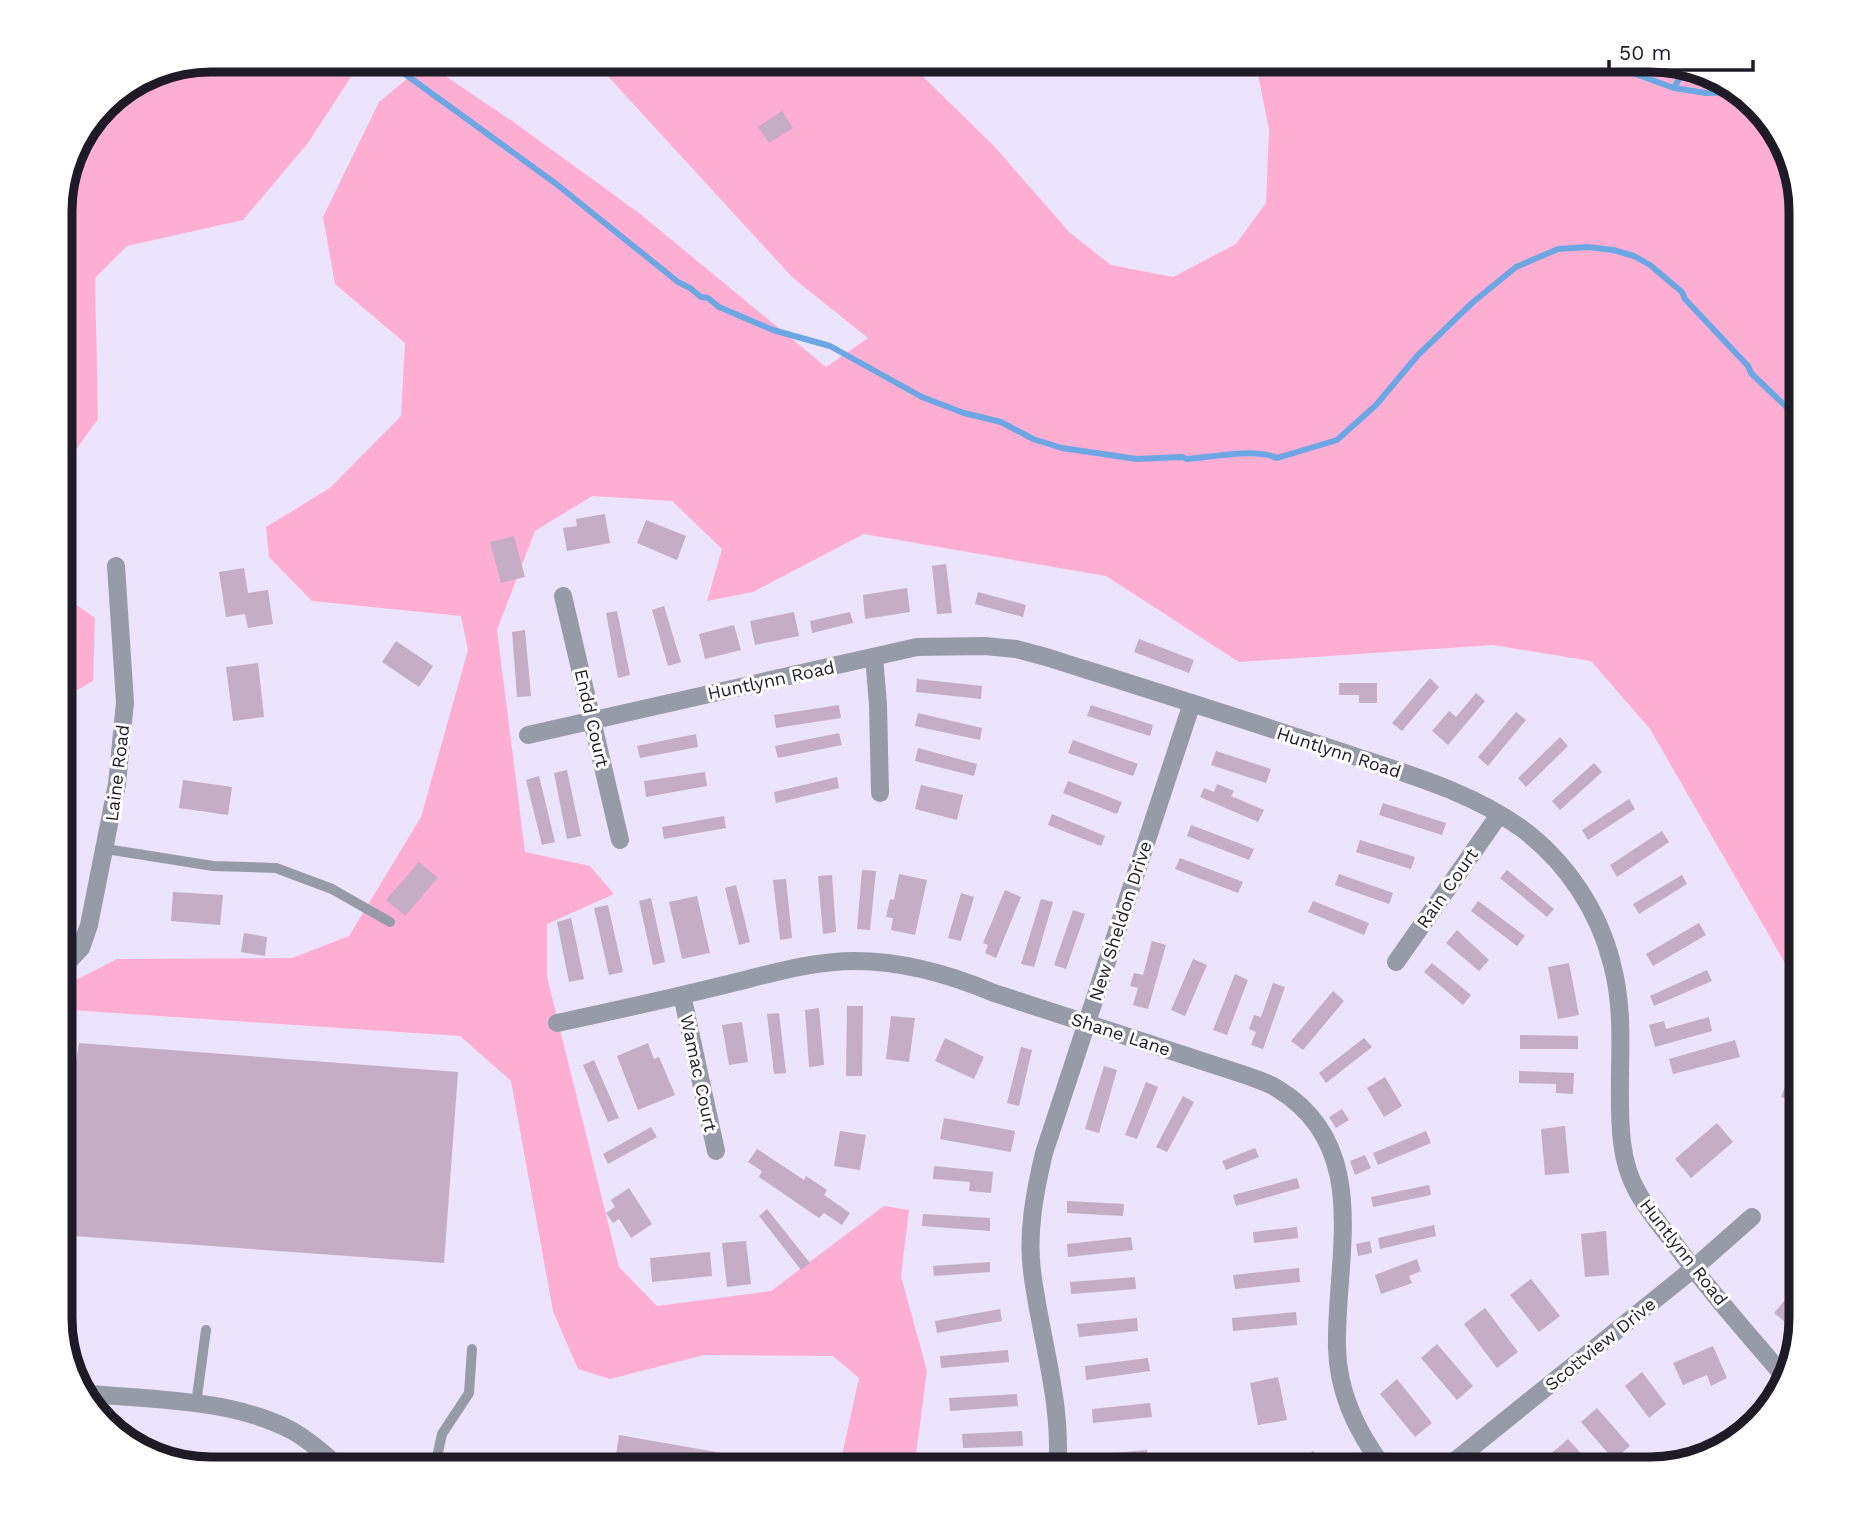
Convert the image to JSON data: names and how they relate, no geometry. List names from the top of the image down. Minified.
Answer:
{"streets":{"street":["Huntlynn Road","Endd Court","Laine Road","Rain Court","New Sheldon Drive","Shane Lane","Wamac Court","Scottview Drive"]},"crossings":[["Huntlynn Road","Endd Court"],["Huntlynn Road","Rain Court"],["Huntlynn Road","New Sheldon Drive"],["Huntlynn Road","Scottview Drive"],["New Sheldon Drive","Shane Lane"],["Shane Lane","Wamac Court"]],"scale_bar":"50 m"}
